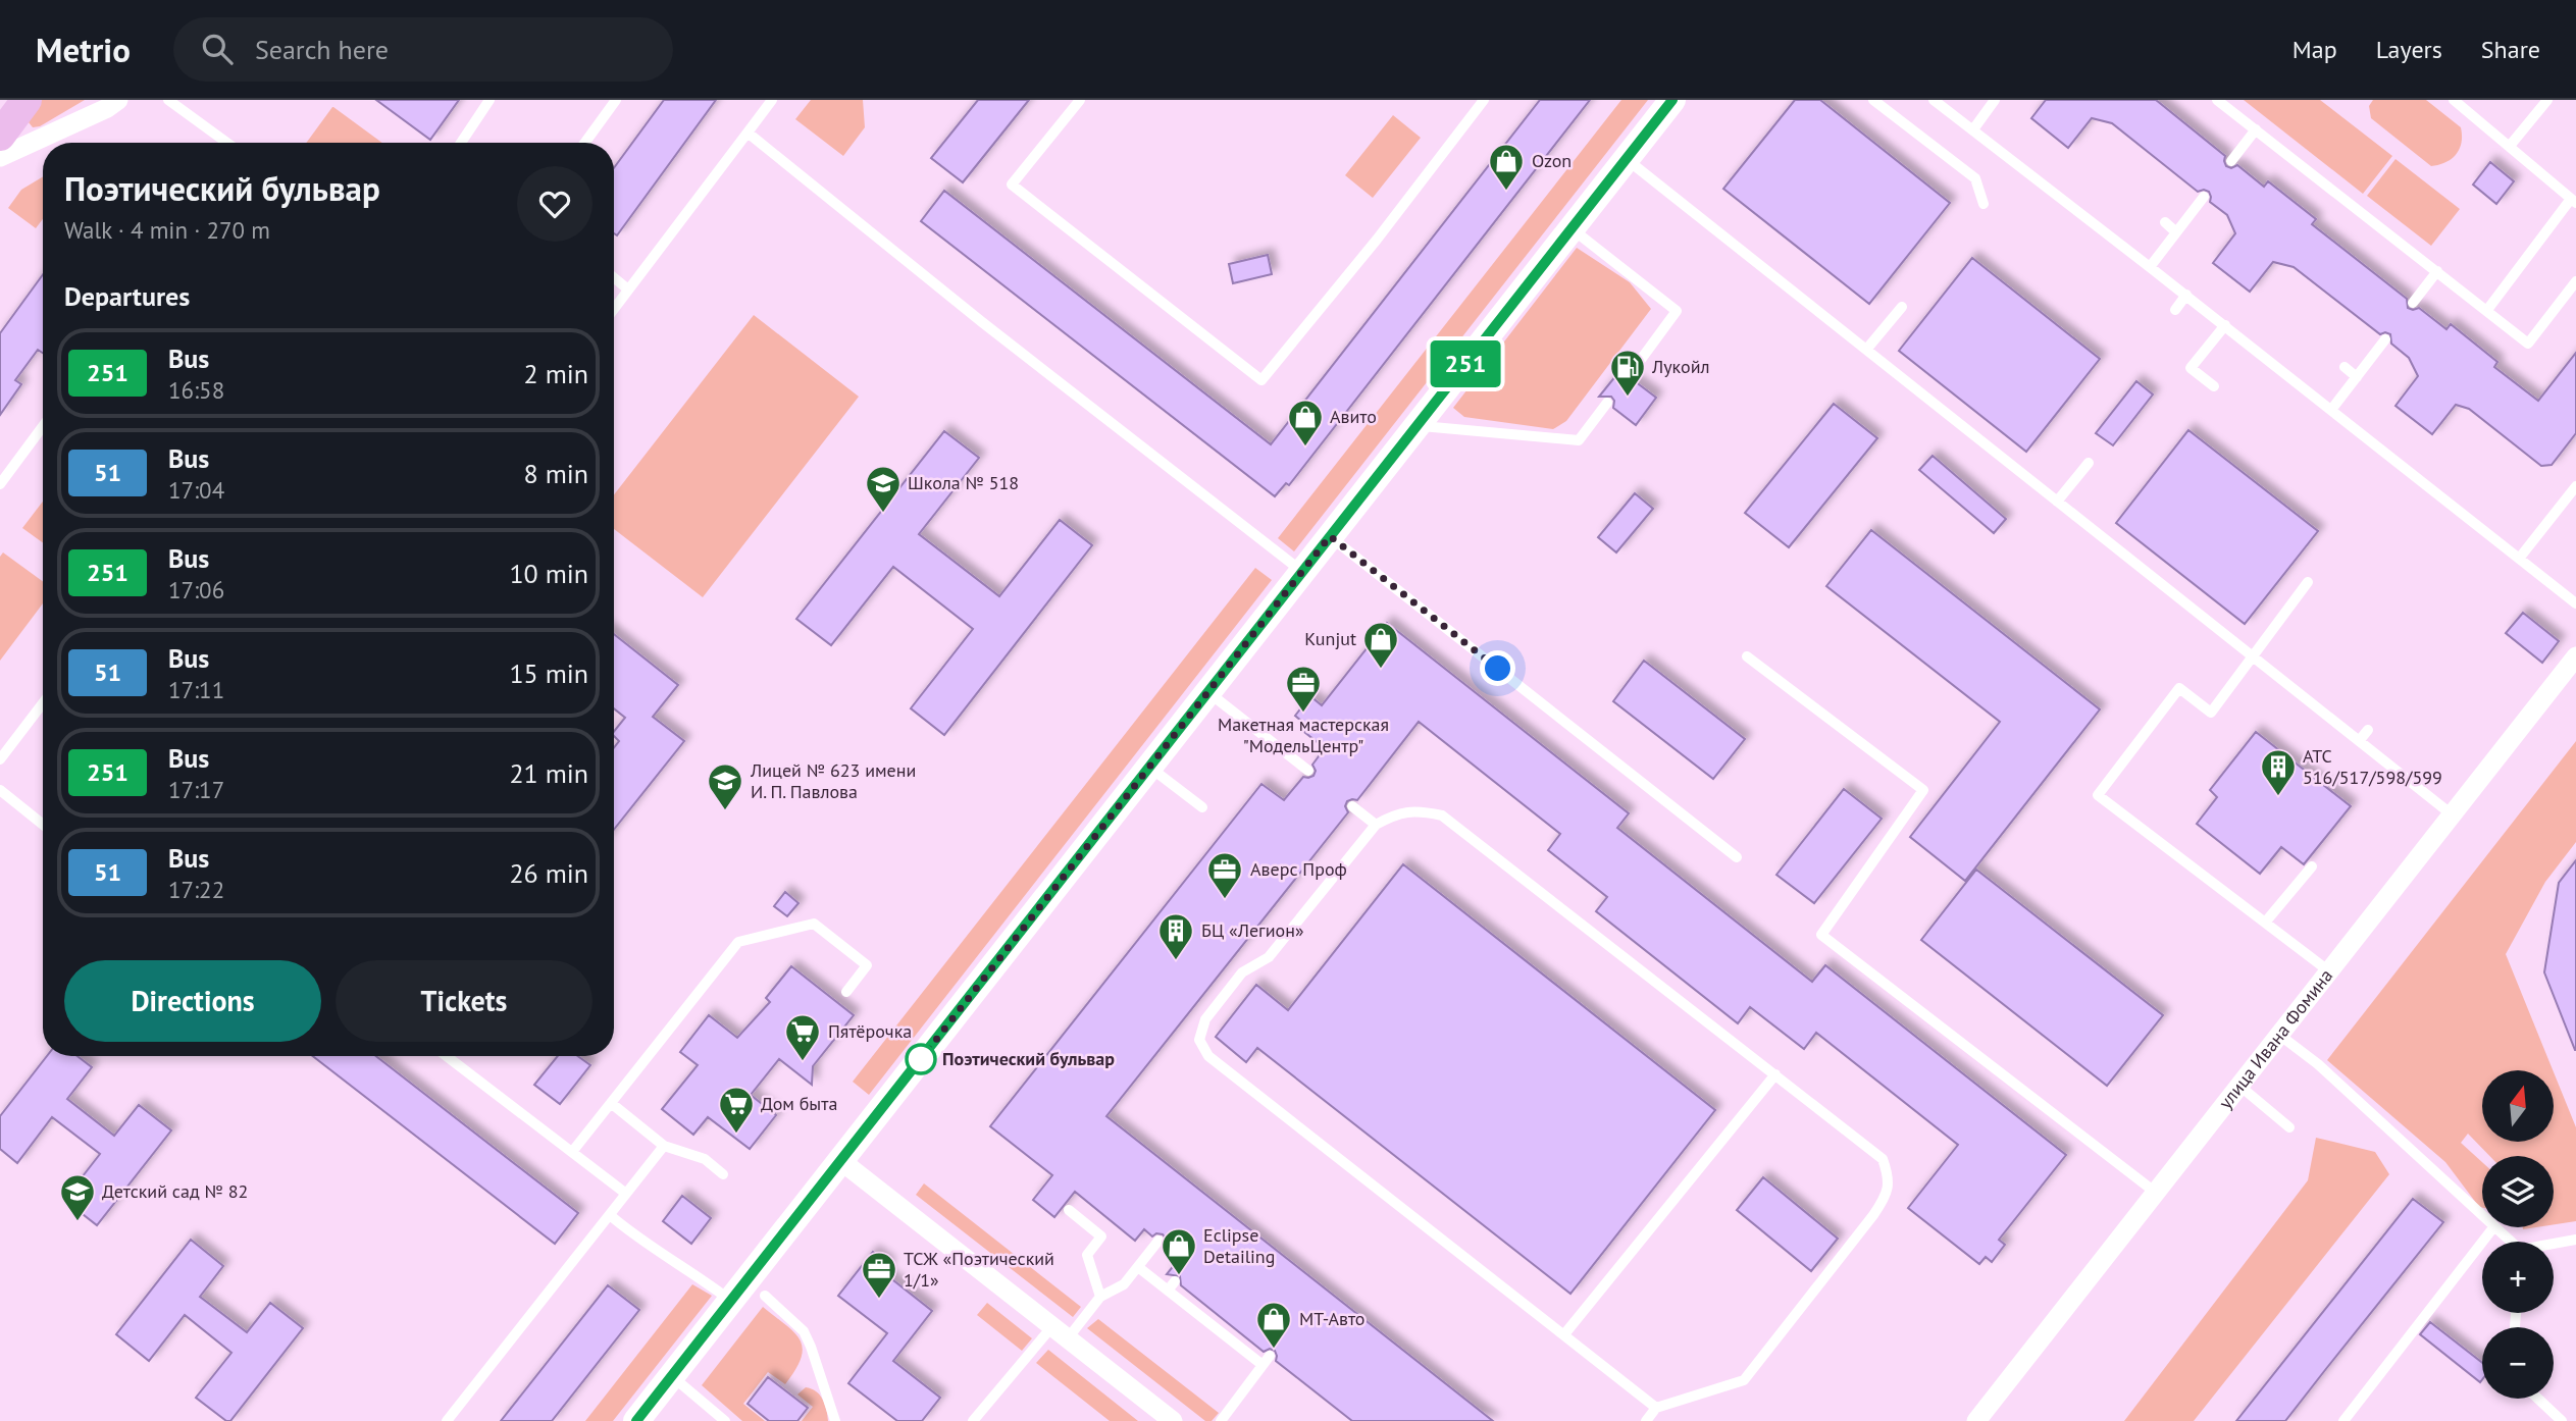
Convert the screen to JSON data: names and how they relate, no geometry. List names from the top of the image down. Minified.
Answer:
{"streets":{"street":["улица Ивана Фомина"]},"places":{"shop":["Ozon","Авито","Kunjut","Eclipse Detailing","МТ-Авто"],"fuel station":["Лукойл"],"school or university":["Школа № 518","Лицей № 623 имени И. П. Павлова","Детский сад № 82"],"office":["Макетная мастерская \"МодельЦентр\"","Аверс Проф","ТСЖ «Поэтический 1/1»"],"building":["АТС 516/517/598/599","БЦ «Легион»"],"other":["Поэтический бульвар"],"supermarket":["Пятёрочка","Дом быта"]},"lines":["bus line 251"],"north":"top","page":{"header":"Metrio","search":"Search here","nav":["Map","Layers","Share"],"on_map":"251","heading":[["Поэтический бульвар","Walk · 4 min · 270 m"],"Departures"],"list":[{"mark":"251","name":"Bus","note":"16:58","value":"2 min"},{"mark":"51","name":"Bus","note":"17:04","value":"8 min"},{"mark":"251","name":"Bus","note":"17:06","value":"10 min"},{"mark":"51","name":"Bus","note":"17:11","value":"15 min"},{"mark":"251","name":"Bus","note":"17:17","value":"21 min"},{"mark":"51","name":"Bus","note":"17:22","value":"26 min"}],"buttons":["Directions","Tickets"],"map_buttons":["+","−"]}}
